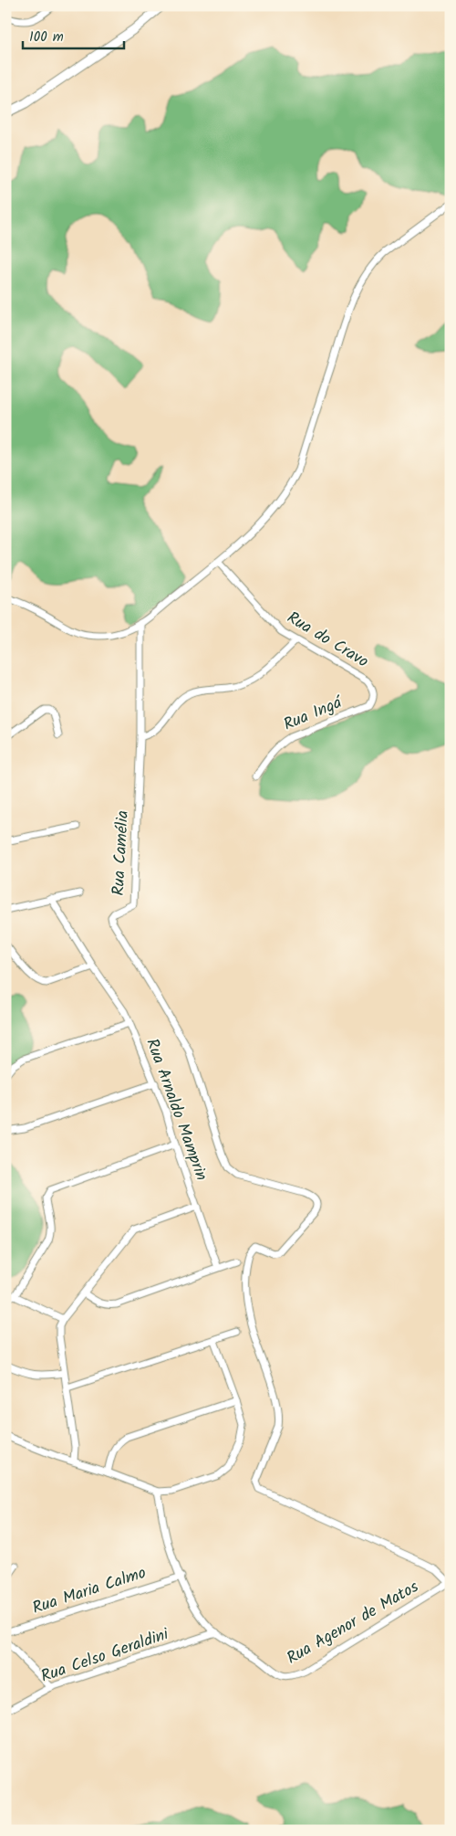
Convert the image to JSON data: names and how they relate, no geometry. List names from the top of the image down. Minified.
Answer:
{"streets":{"street":["Rua do Cravo","Rua Ingá","Rua Camélia","Rua Arnaldo Mamprin","Rua Maria Calmo","Rua Agenor de Matos","Rua Celso Geraldini"]},"crossings":[["Rua do Cravo","Rua Ingá"],["Rua Camélia","Rua Agenor de Matos"],["Rua Maria Calmo","Rua Agenor de Matos"],["Rua Agenor de Matos","Rua Celso Geraldini"]],"scale_bar":"100 m"}
